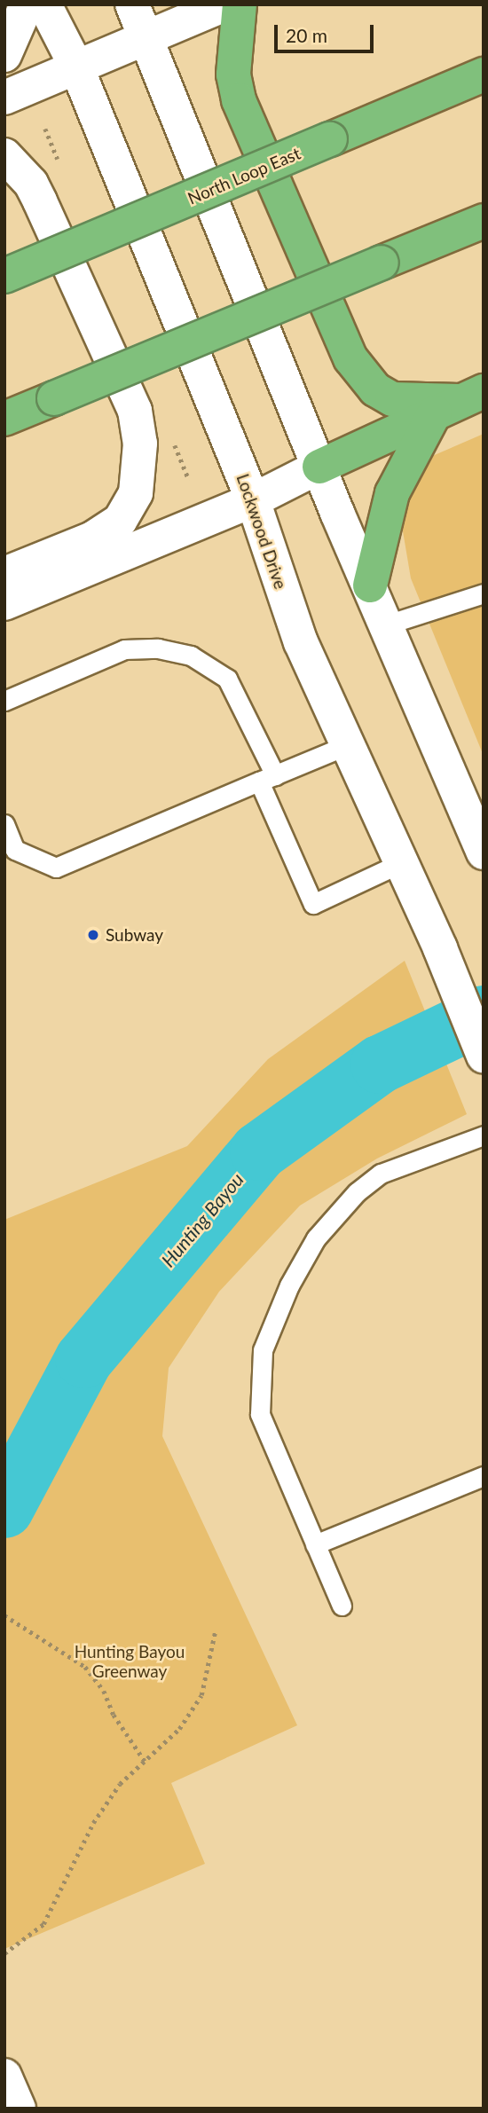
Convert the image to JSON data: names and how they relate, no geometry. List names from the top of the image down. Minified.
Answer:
{"streets":{"highway":["North Loop East"],"main road":["Lockwood Drive"]},"water":["Hunting Bayou"],"parks":["Hunting Bayou Greenway"],"places":["Subway"],"scale_bar":"20 m"}
